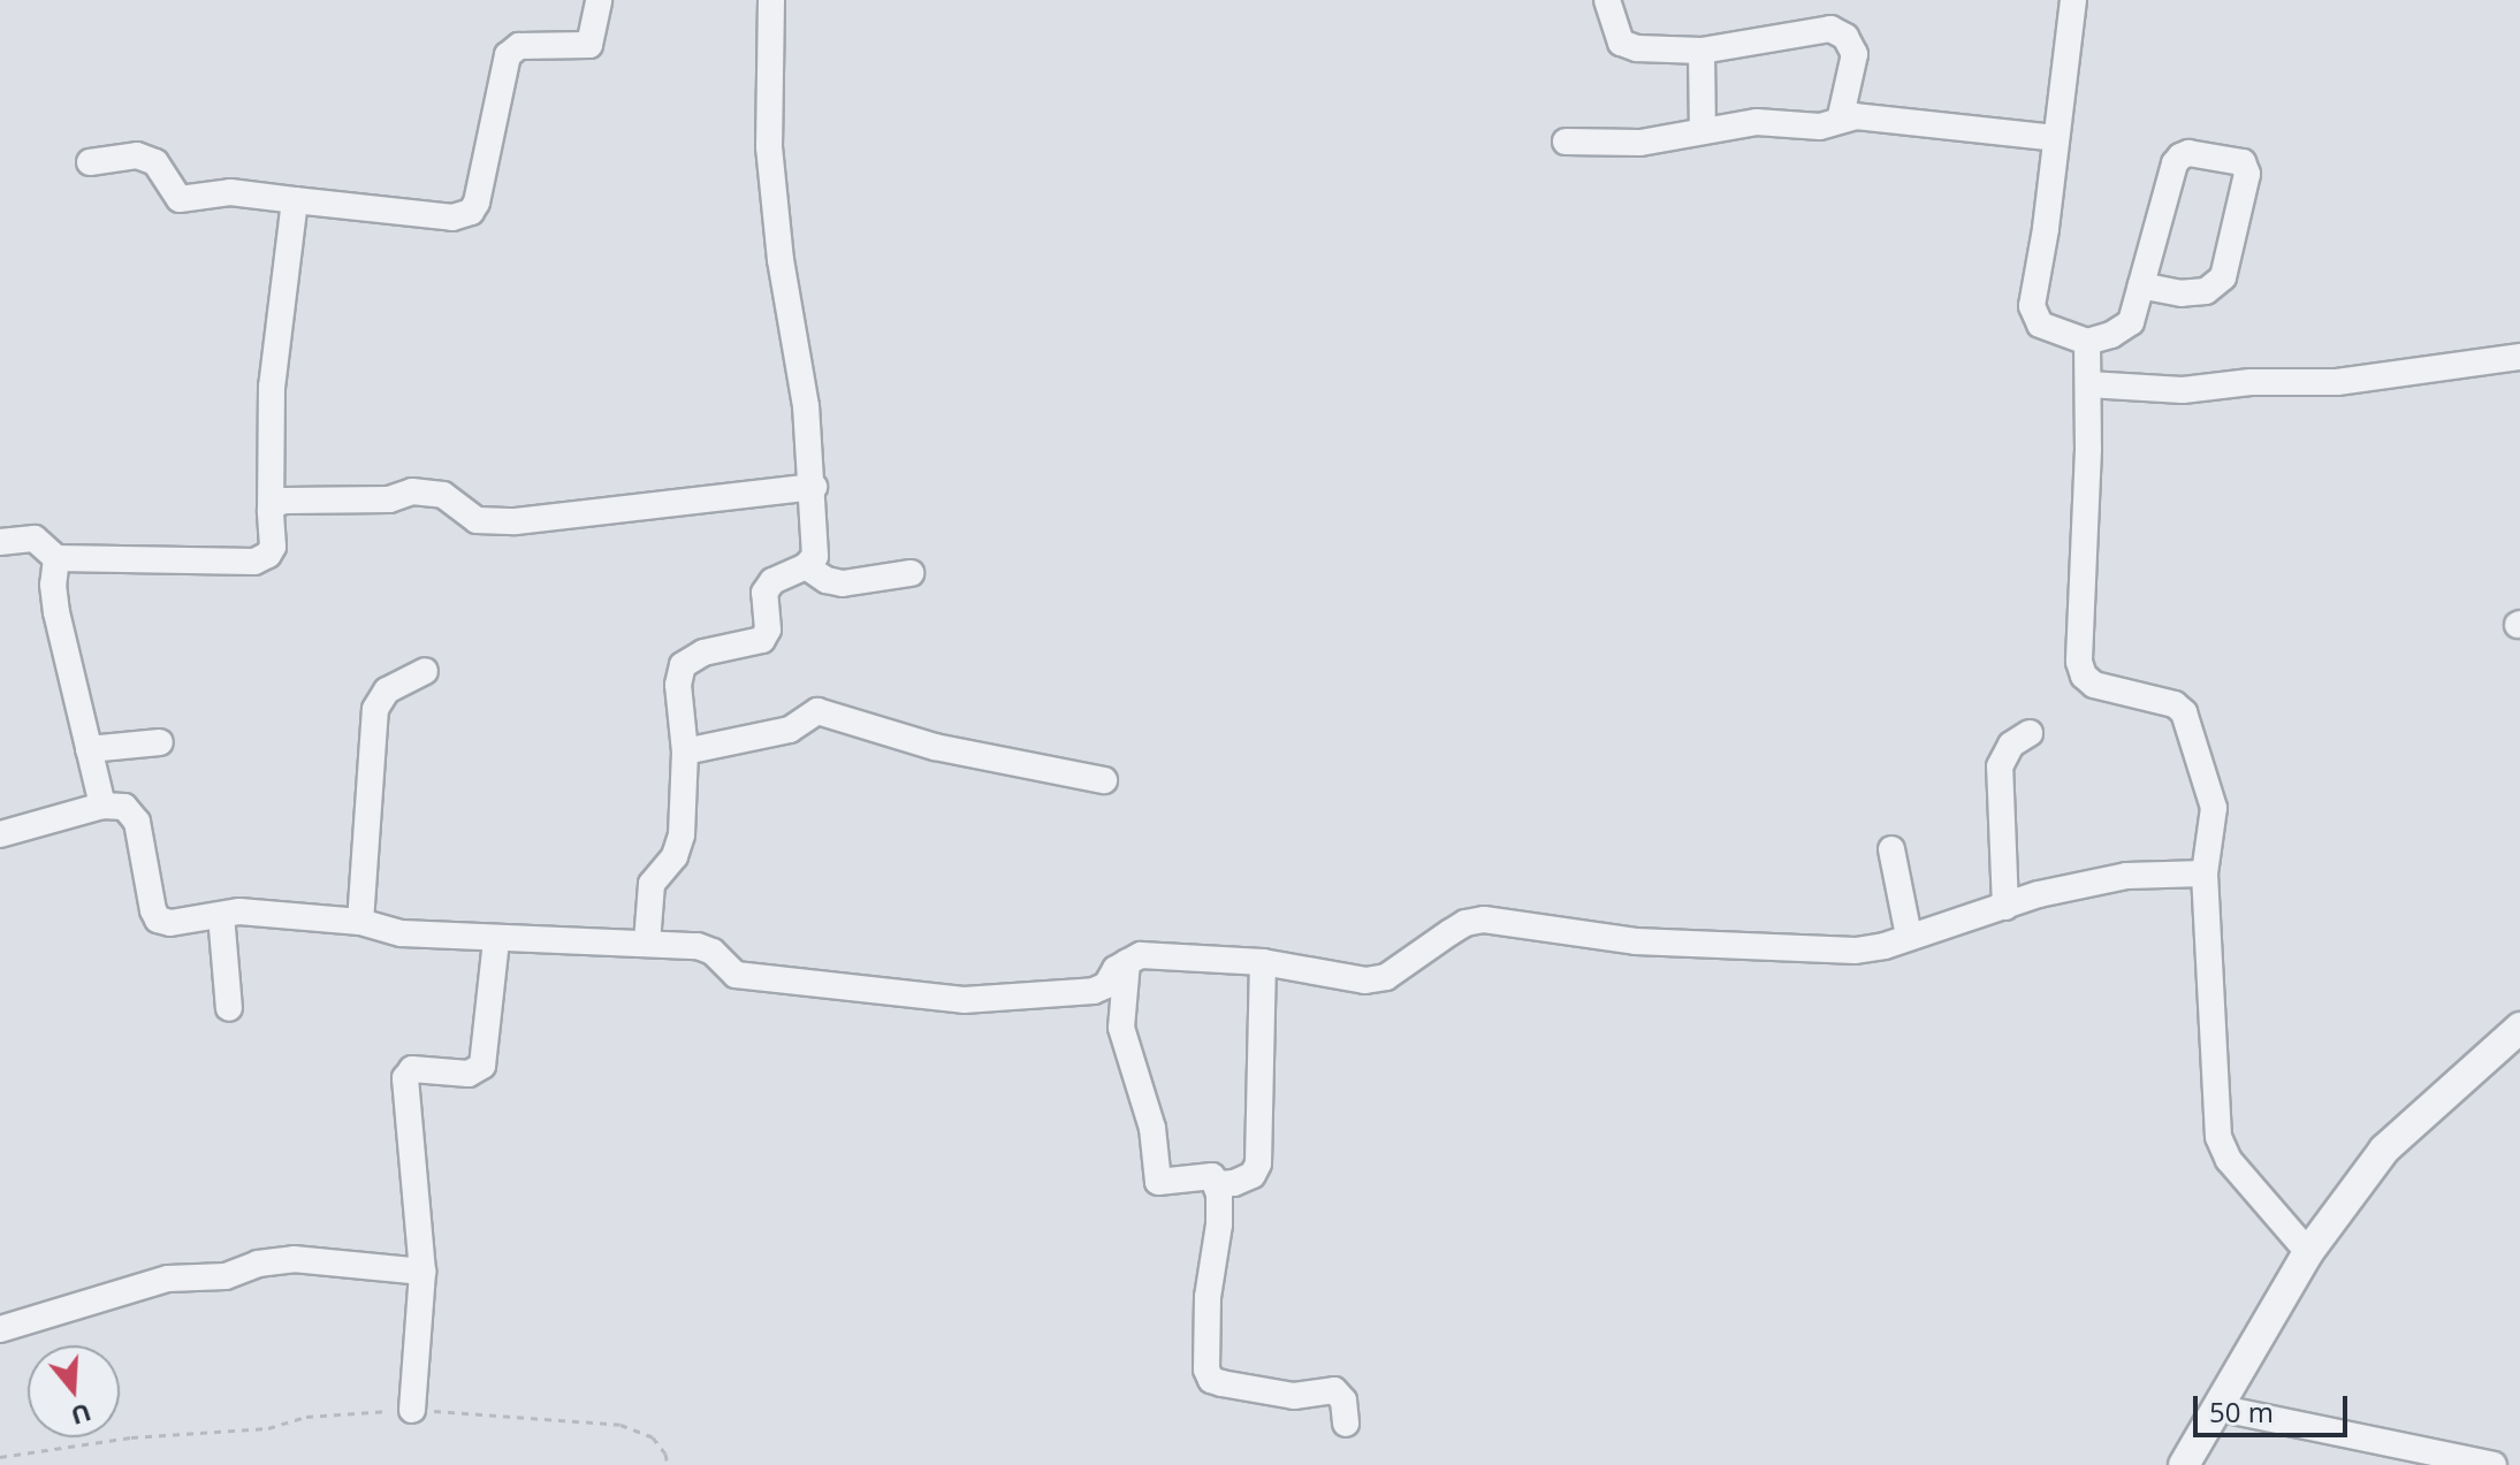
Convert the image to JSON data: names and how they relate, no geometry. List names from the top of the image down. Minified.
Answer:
{"scale_bar":"50 m","north":"bottom"}
